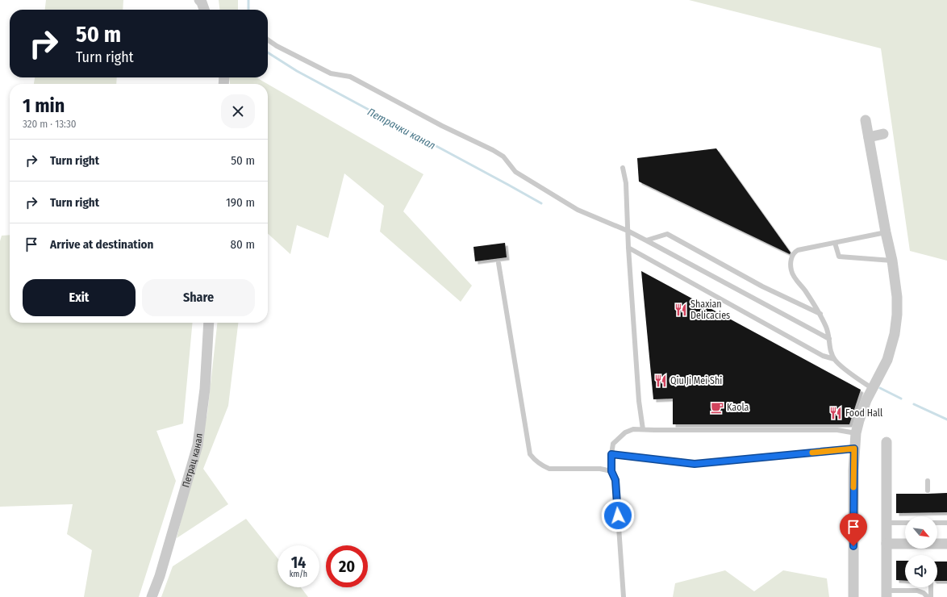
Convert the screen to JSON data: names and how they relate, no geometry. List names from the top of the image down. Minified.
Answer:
{"streets":{"street":["Петрац канал"]},"water":["Петрачки канал"],"places":{"restaurant":["Shaxian Delicacies","Qiu Ji Mei Shi","Food Hall"],"cafe":["Kaola"]},"north":"bottom right","page":{"turn":["50 m","Turn right"],"heading":["1 min","320 m · 13:30"],"list":[{"name":"Turn right","value":"50 m"},{"name":"Turn right","value":"190 m"},{"name":"Arrive at destination","value":"80 m"}],"buttons":["Exit","Share"],"speed":"14 km/h","limit":"20"}}
